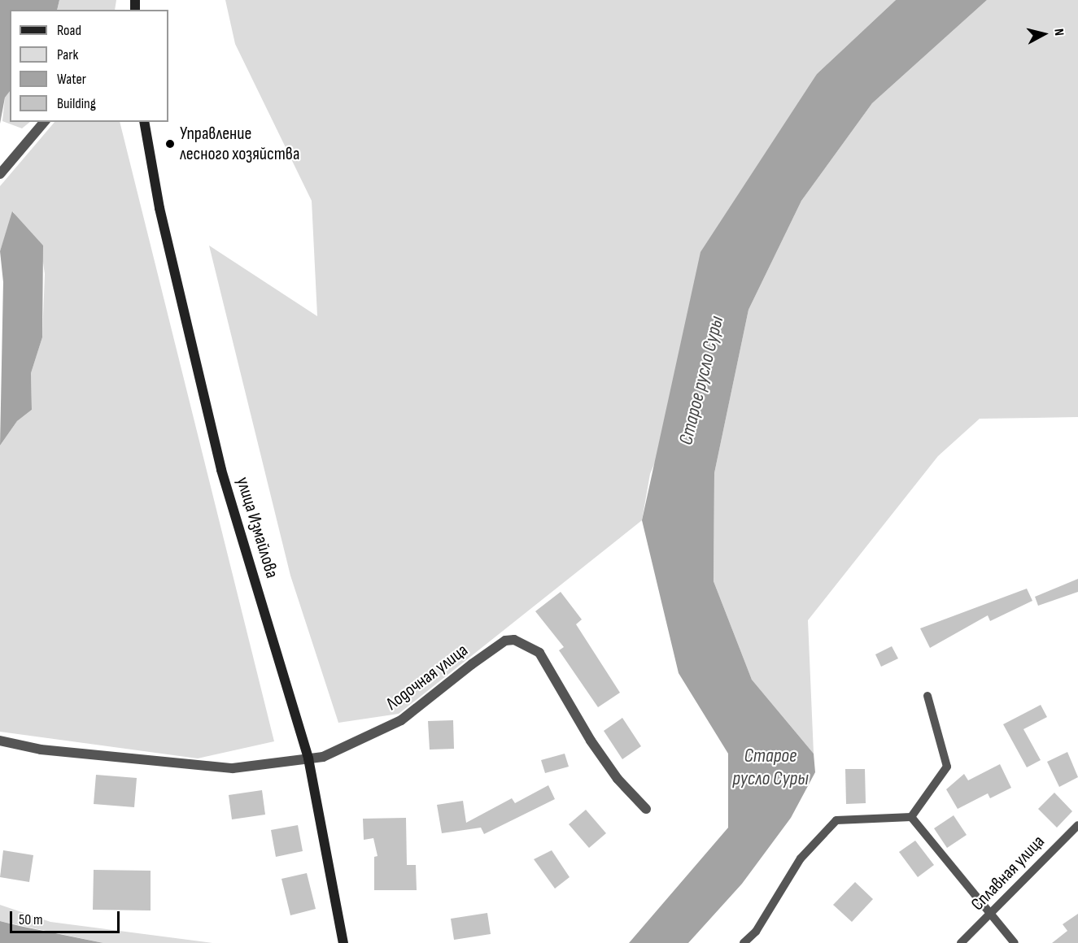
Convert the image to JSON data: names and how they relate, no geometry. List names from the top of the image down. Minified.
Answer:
{"streets":{"main road":["улица Измайлова"],"street":["Лодочная улица"],"lane":["Сплавная улица"]},"crossings":[["улица Измайлова","Лодочная улица"]],"water":["Старое русло Суры"],"places":["Управление лесного хозяйства"],"legend":["Road","Park","Water","Building"],"scale_bar":"50 m","north":"right"}
